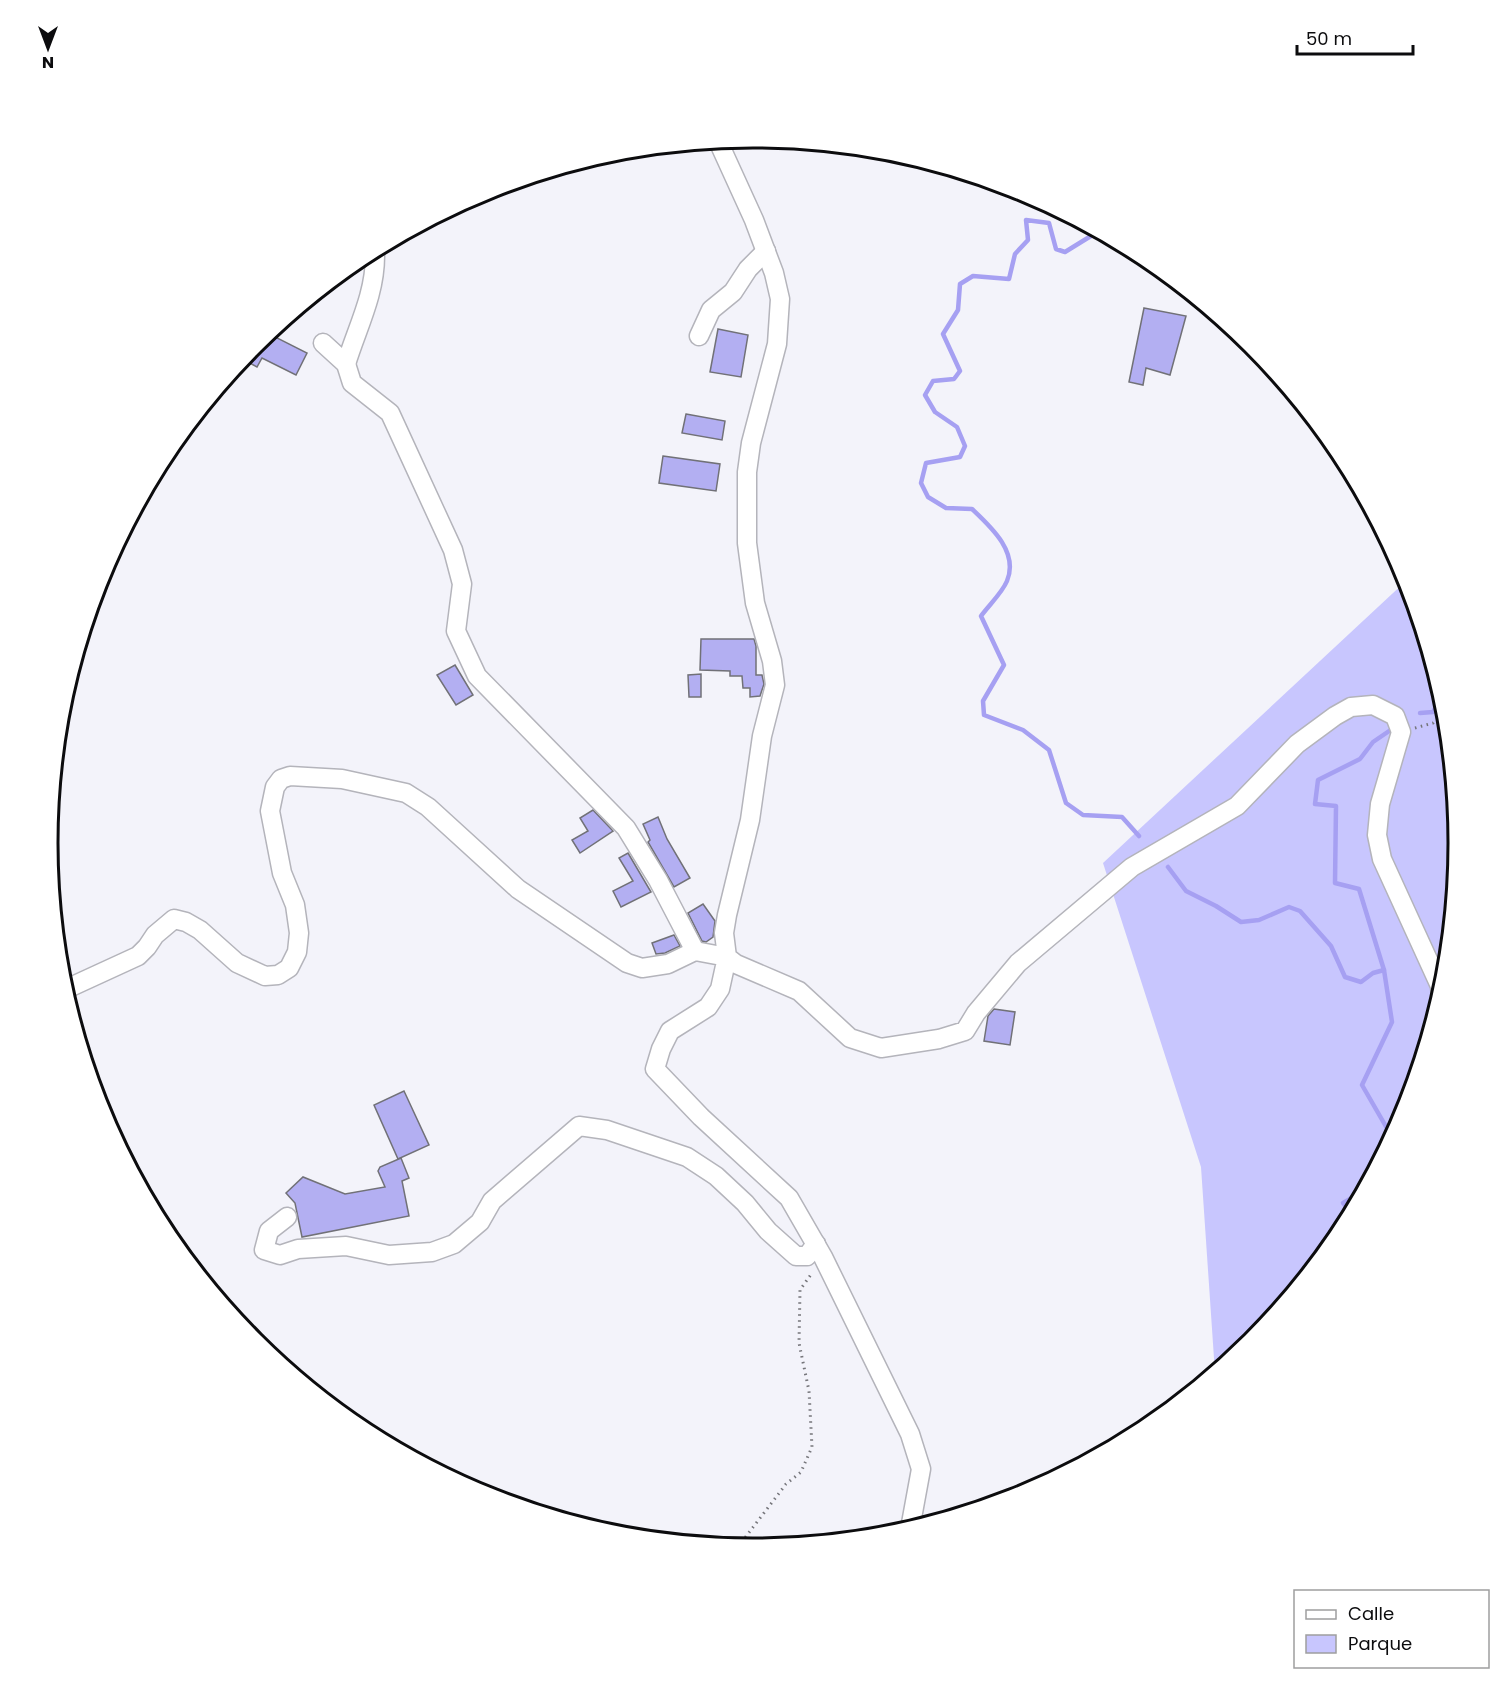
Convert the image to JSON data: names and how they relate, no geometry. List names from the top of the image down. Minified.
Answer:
{"legend":["Calle","Parque"],"scale_bar":"50 m","north":"bottom"}
